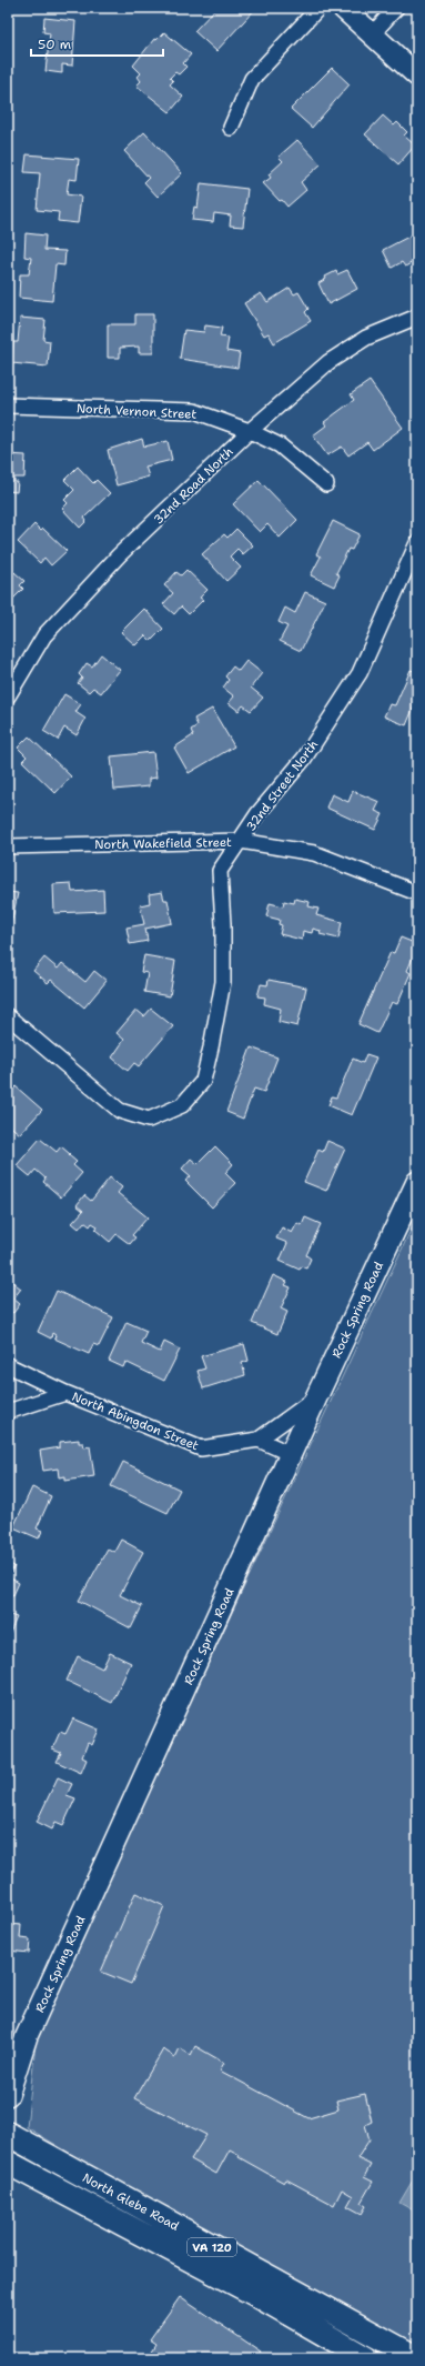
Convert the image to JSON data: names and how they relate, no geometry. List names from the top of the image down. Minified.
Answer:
{"streets":{"main road":["North Glebe Road","VA 120"],"street":["North Vernon Street","32nd Road North","32nd Street North","North Wakefield Street","Rock Spring Road","North Abingdon Street"]},"crossings":[["North Vernon Street","32nd Road North"],["32nd Street North","North Wakefield Street"],["Rock Spring Road","North Abingdon Street"]],"scale_bar":"50 m"}
